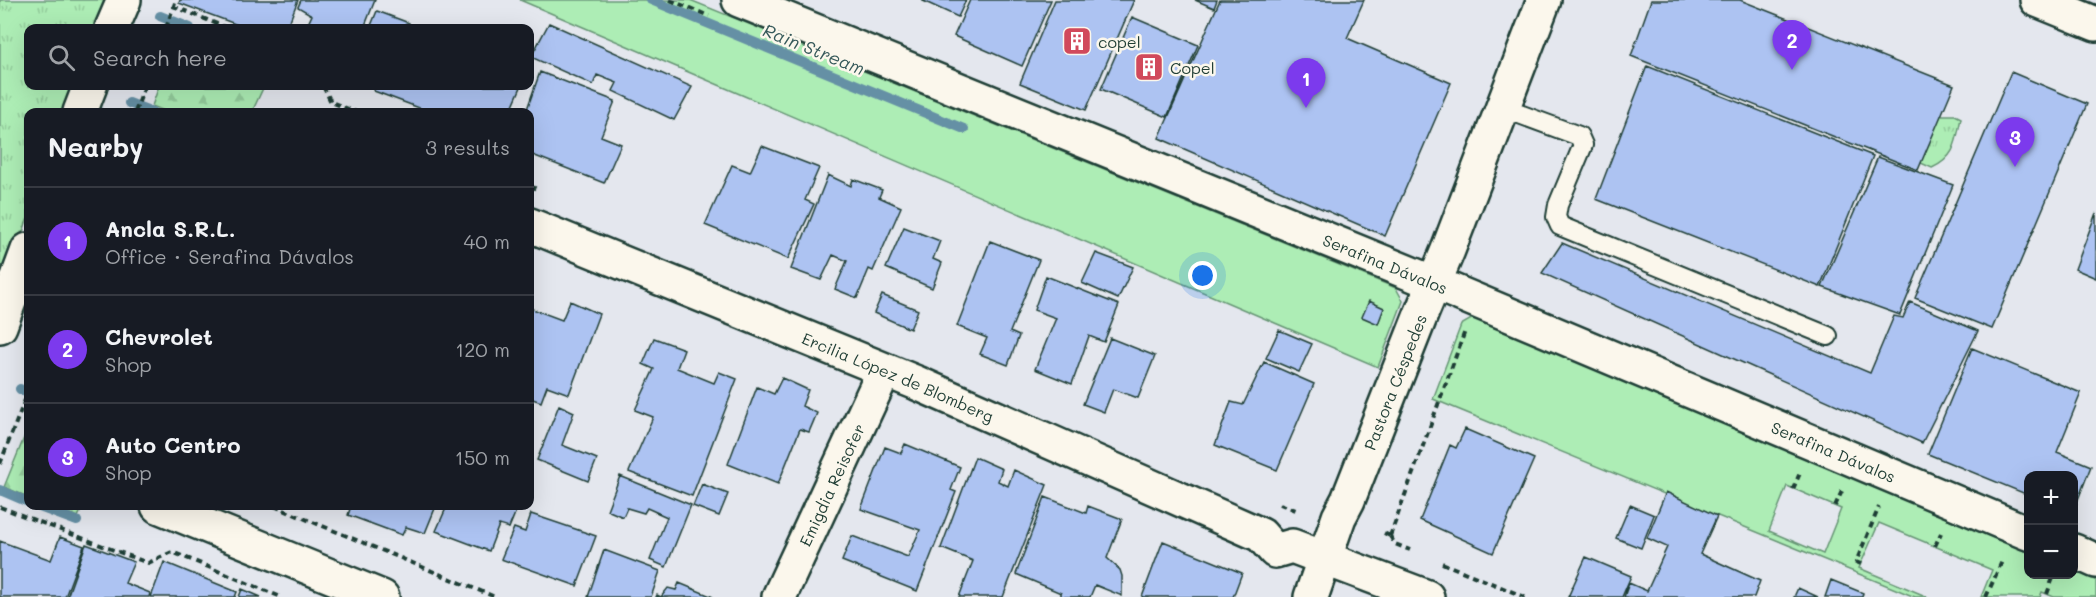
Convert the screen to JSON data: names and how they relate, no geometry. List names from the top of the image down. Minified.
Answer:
{"streets":{"main road":["Serafina Dávalos","Ercilia López de Blomberg","Pastora Céspedes","Emigdia Reisofer"]},"crossings":[["Serafina Dávalos","Pastora Céspedes"],["Ercilia López de Blomberg","Pastora Céspedes"],["Ercilia López de Blomberg","Emigdia Reisofer"]],"water":["Rain Stream"],"places":{"building":["copel","Copel"]},"page":{"pins":["2","1","3"],"search":"Search here","heading":["Nearby","3 results"],"list":[{"mark":"1","name":"Ancla S.R.L.","note":"Office · Serafina Dávalos","value":"40 m"},{"mark":"2","name":"Chevrolet","note":"Shop","value":"120 m"},{"mark":"3","name":"Auto Centro","note":"Shop","value":"150 m"}],"map_buttons":["+","−"]}}
